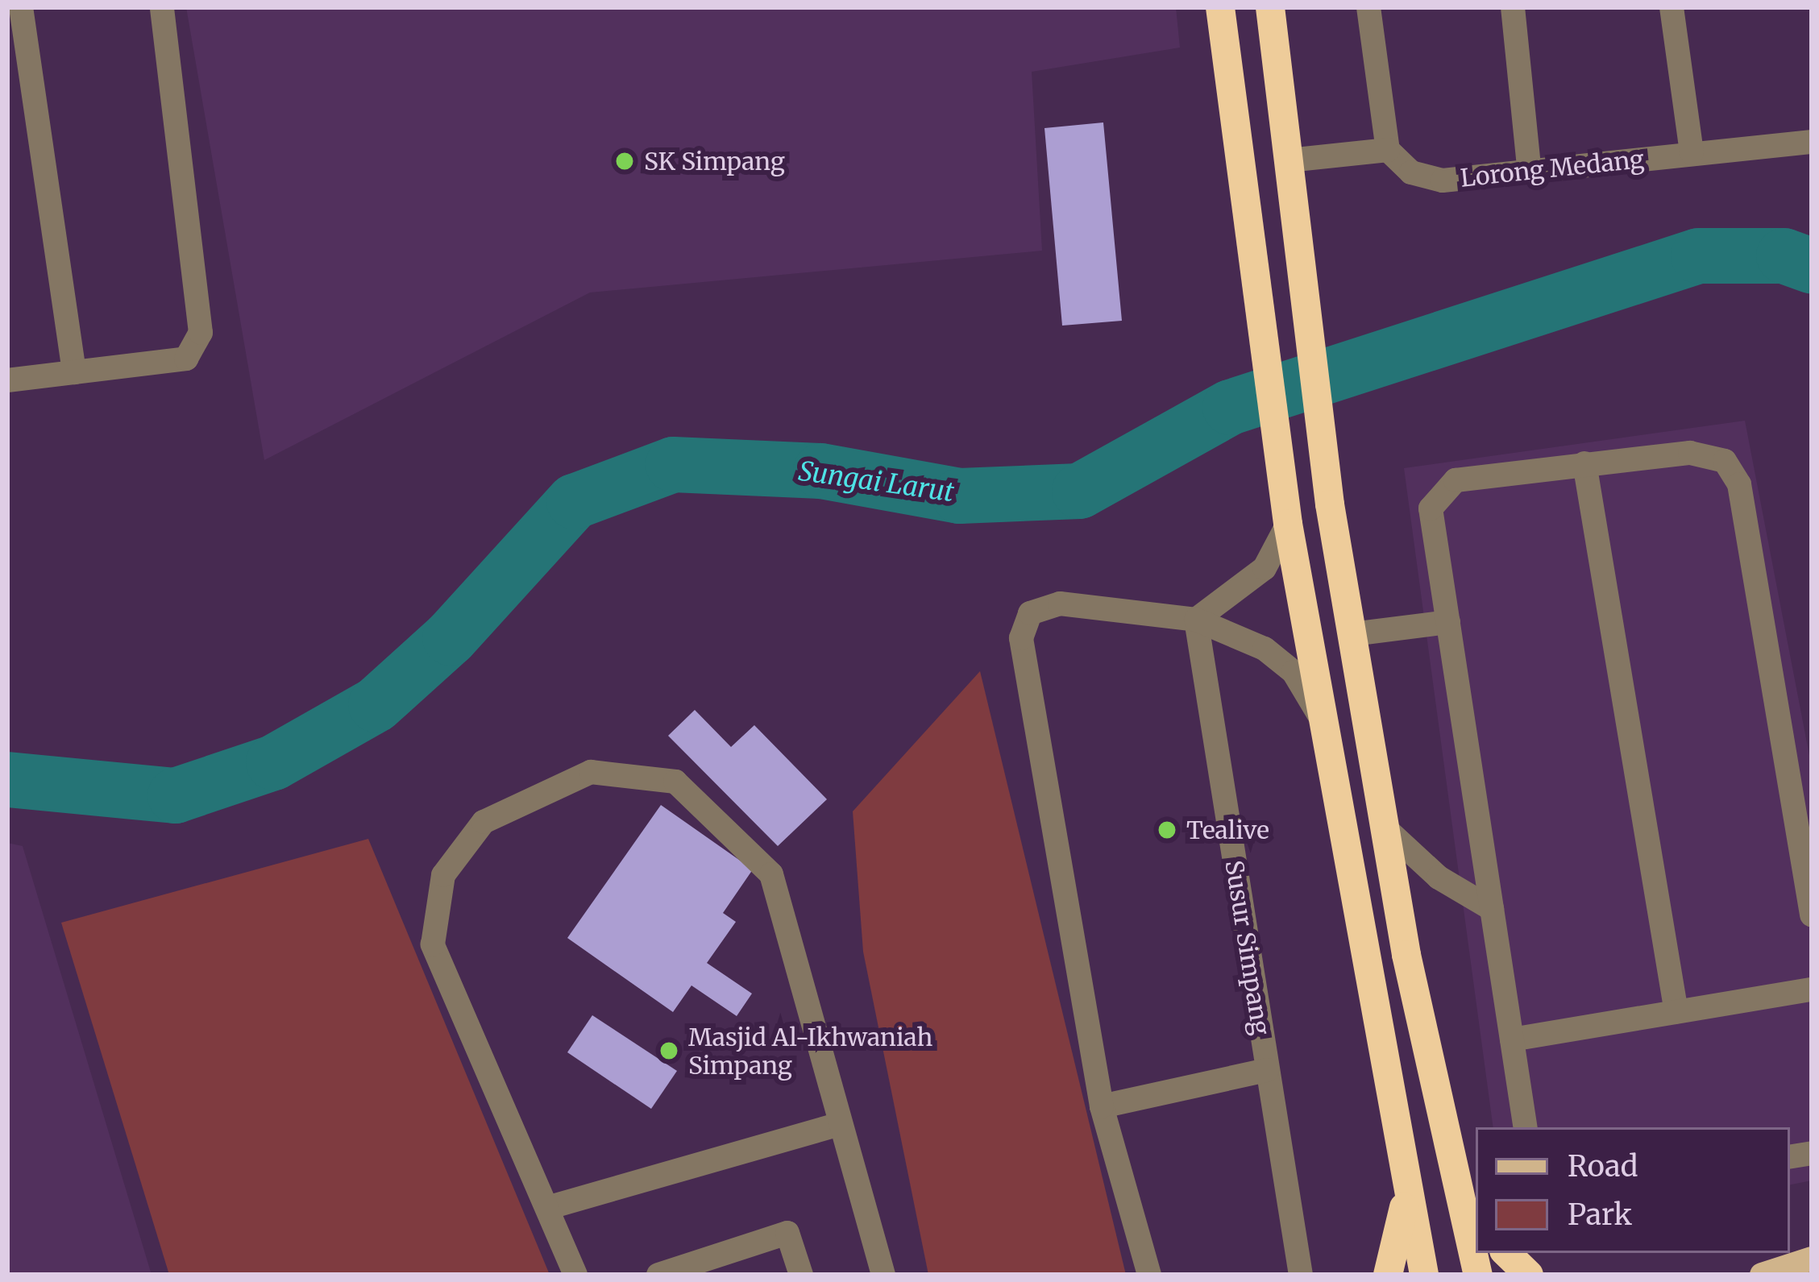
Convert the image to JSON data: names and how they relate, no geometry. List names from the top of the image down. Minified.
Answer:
{"streets":{"street":["Lorong Medang","Susur Simpang"]},"water":["Sungai Larut"],"places":["SK Simpang","Tealive","Masjid Al-Ikhwaniah Simpang"],"legend":["Road","Park"]}
